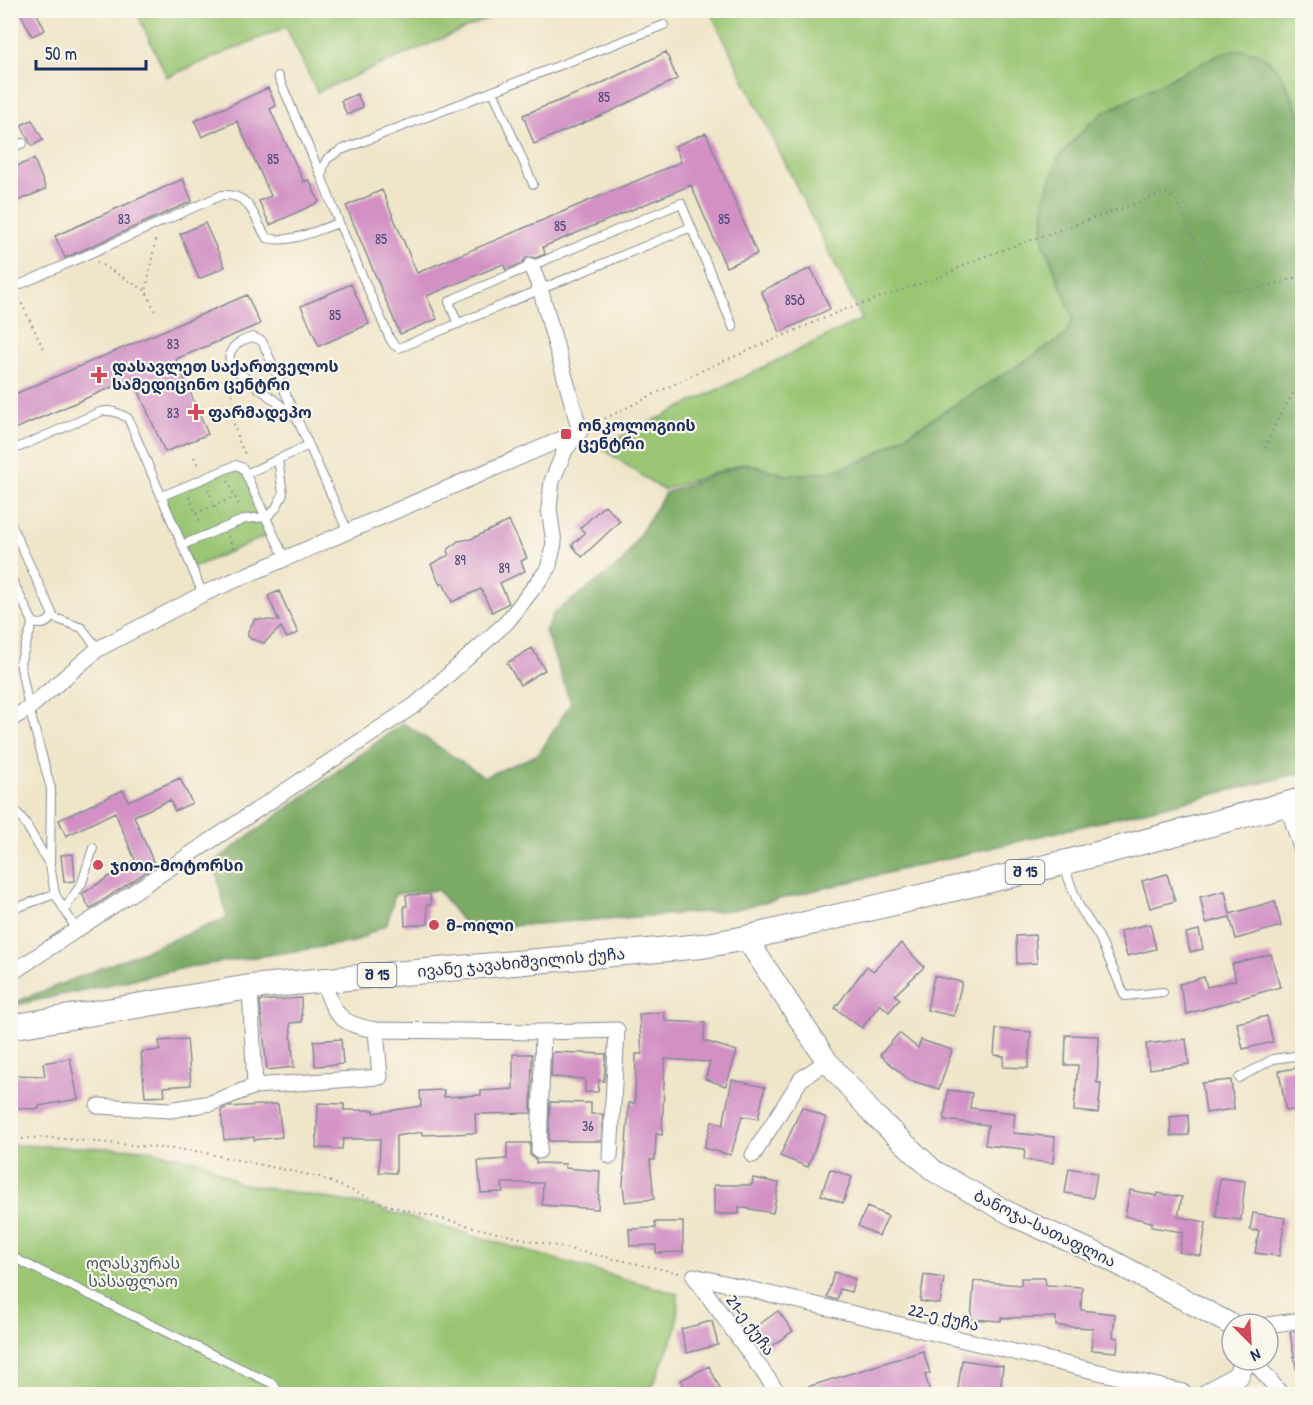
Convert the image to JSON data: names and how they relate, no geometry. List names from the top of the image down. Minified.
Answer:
{"streets":{"main road":["შ 15","ივანე ჯავახიშვილის ქუჩა"],"street":["ბანოჯა-სათაფლია","22-ე ქუჩა","21-ე ქუჩა"]},"crossings":[["შ 15","ივანე ჯავახიშვილის ქუჩა"],["შ 15","ბანოჯა-სათაფლია"],["ივანე ჯავახიშვილის ქუჩა","ბანოჯა-სათაფლია"],["22-ე ქუჩა","21-ე ქუჩა"]],"parks":["ოღასკურას სასაფლაო"],"places":{"health":["დასავლეთ საქართველოს სამედიცინო ცენტრი","ფარმადეპო"],"transit":["ონკოლოგიის ცენტრი"],"other":["ჯითი-მოტორსი","მ-ოილი"]},"house_numbers":["85","85","83","85","85","85","85ბ","85","83","83","89","89","36"],"scale_bar":"50 m","north":"bottom right"}
